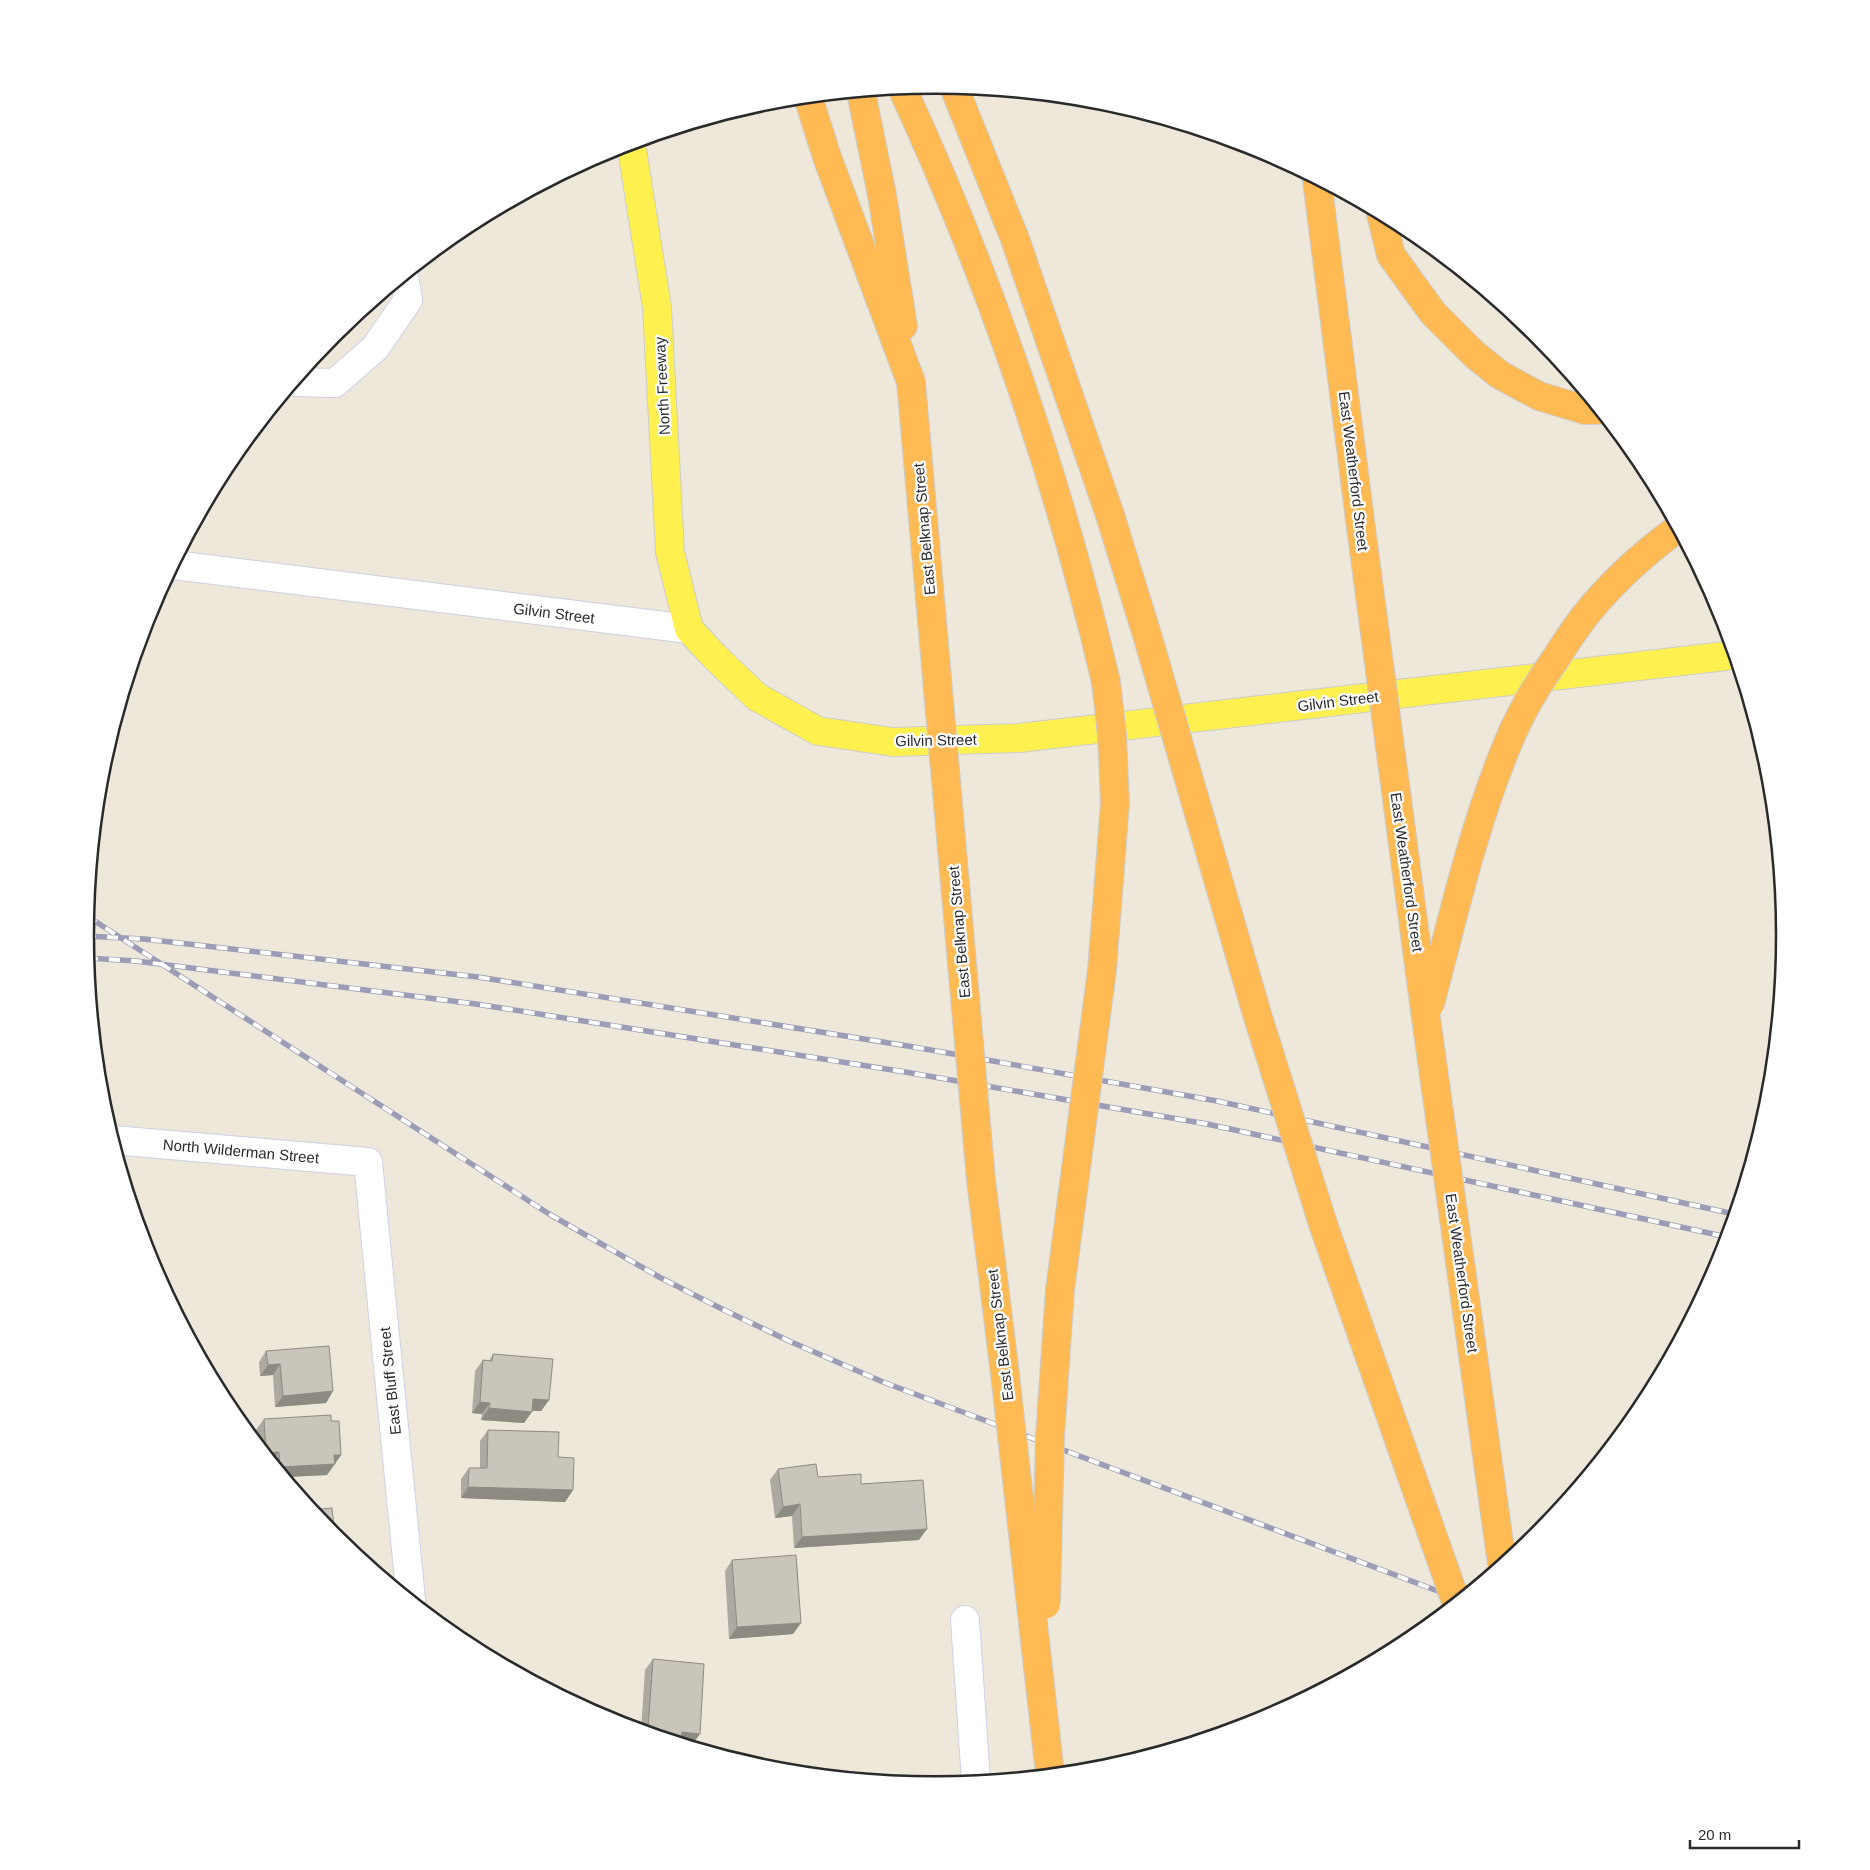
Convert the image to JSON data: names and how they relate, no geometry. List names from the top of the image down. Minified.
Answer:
{"streets":{"highway":["East Weatherford Street","East Belknap Street"],"main road":["North Freeway","Gilvin Street"],"street":["North Wilderman Street","East Bluff Street"]},"crossings":[["North Freeway","Gilvin Street"],["North Wilderman Street","East Bluff Street"]],"scale_bar":"20 m"}
